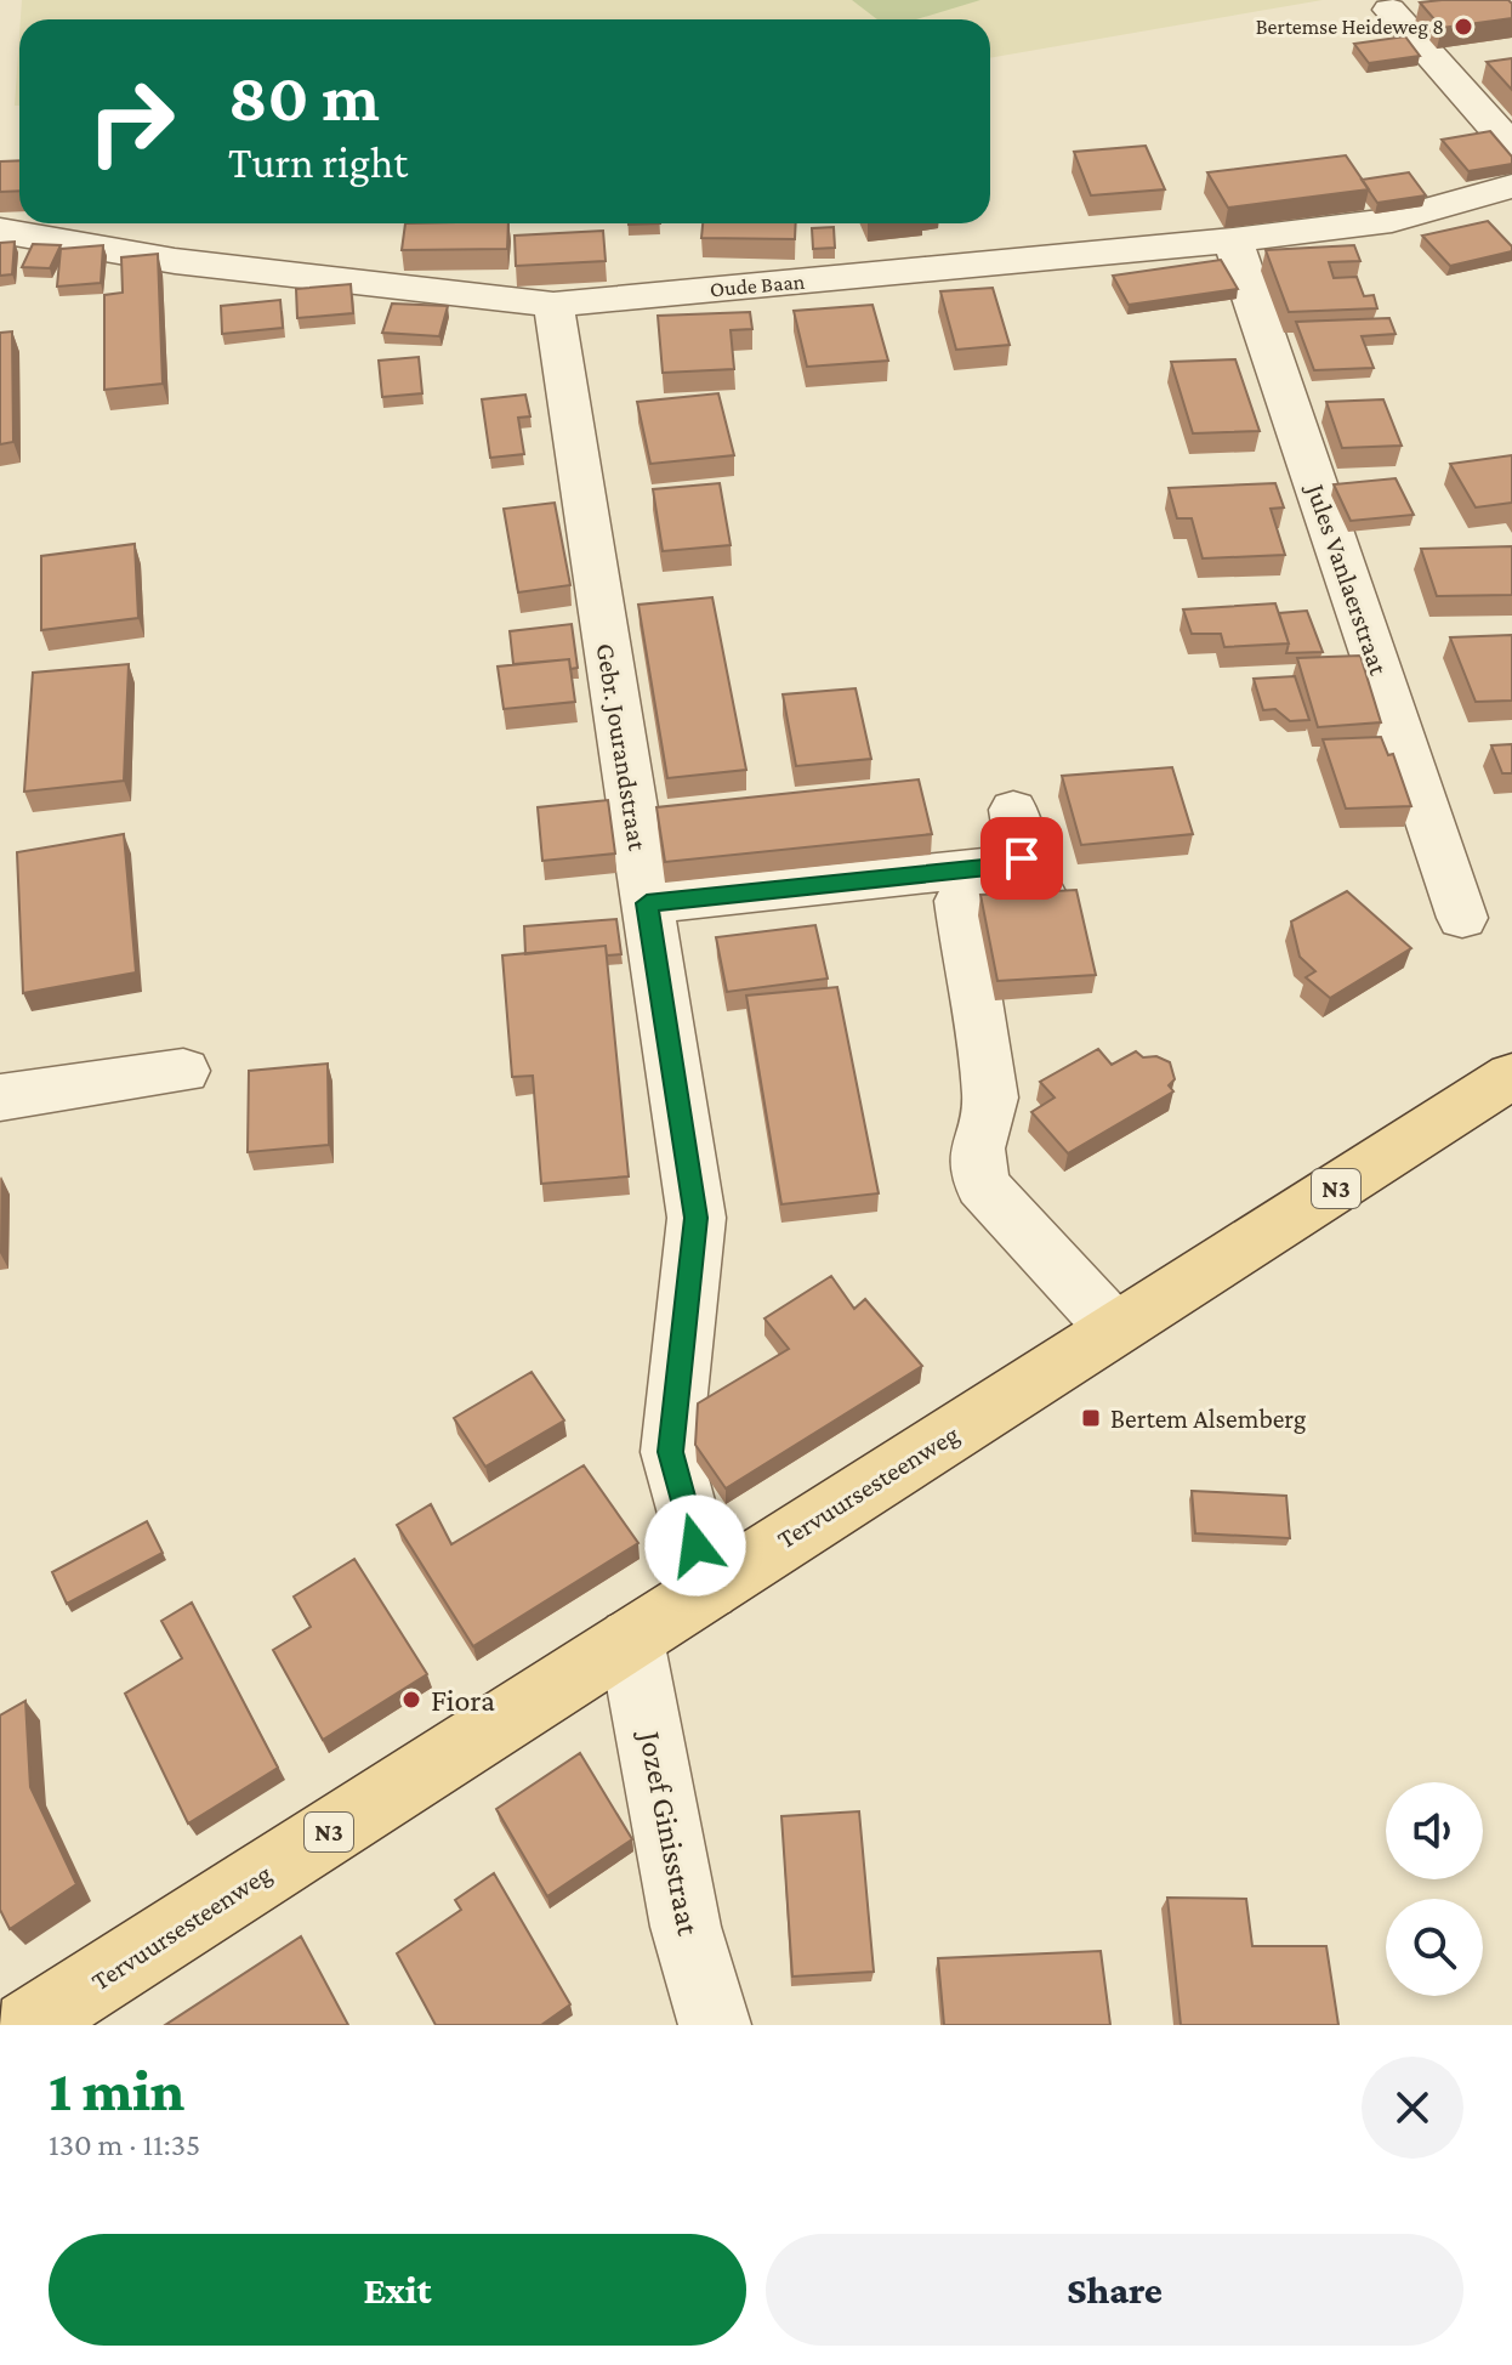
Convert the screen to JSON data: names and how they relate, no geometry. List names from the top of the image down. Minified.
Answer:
{"streets":{"main road":["N3","Tervuursesteenweg"],"street":["Oude Baan","Jules Vanlaerstraat","Gebr. Jourandstraat","Jozef Ginisstraat"]},"crossings":[["Oude Baan","Jules Vanlaerstraat"],["Oude Baan","Gebr. Jourandstraat"],["Gebr. Jourandstraat","Tervuursesteenweg"],["Tervuursesteenweg","Jozef Ginisstraat"]],"places":{"other":["Bertemse Heideweg 8","Fiora"],"transit":["Bertem Alsemberg"]},"page":{"turn":["80 m","Turn right"],"heading":["1 min","130 m · 11:35"],"buttons":["Exit","Share"]}}
